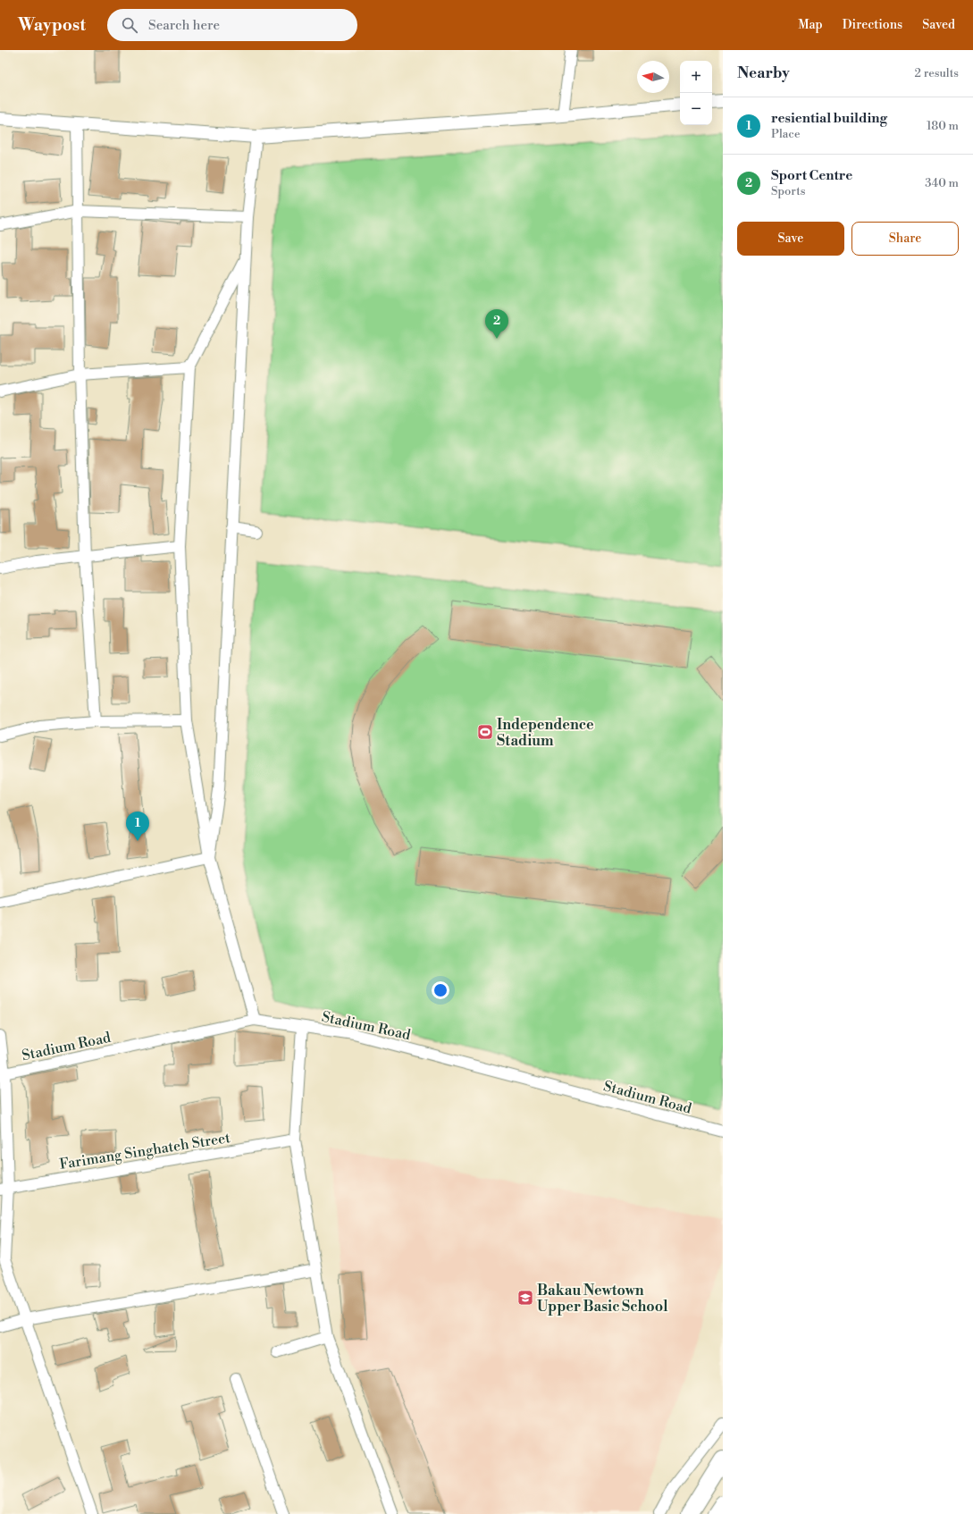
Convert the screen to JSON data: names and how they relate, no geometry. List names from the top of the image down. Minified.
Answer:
{"streets":{"street":["Stadium Road","Farimang Singhateh Street"]},"places":{"sports":["Independence Stadium"],"school or university":["Bakau Newtown Upper Basic School"]},"north":"left","page":{"header":"Waypost","search":"Search here","nav":["Map","Directions","Saved"],"heading":["Nearby","2 results"],"map_buttons":["+","−"],"list":[{"mark":"1","name":"resiential building","note":"Place","value":"180 m"},{"mark":"2","name":"Sport Centre","note":"Sports","value":"340 m"}],"buttons":["Save","Share"],"pins":["2","1"]}}
